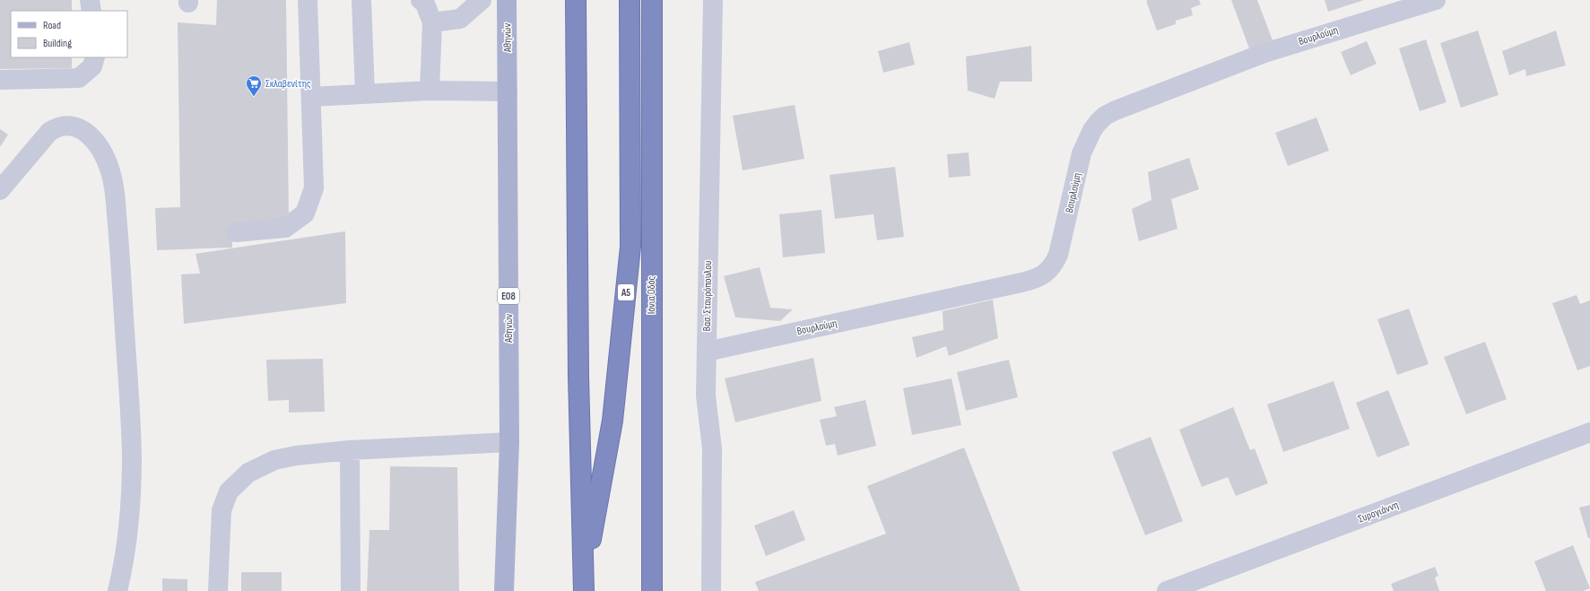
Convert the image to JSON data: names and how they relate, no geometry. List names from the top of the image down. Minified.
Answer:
{"streets":{"highway":["Α5","Ιόνια Οδός"],"main road":["Αθηνών","ΕΟ8"],"street":["Βουρλούμη","Βασ. Σταυρόπουλου","Συρογιάννη"]},"crossings":[["Βουρλούμη","Βασ. Σταυρόπουλου"]],"places":{"supermarket":["Σκλαβενίτης"]},"legend":["Road","Building"]}
